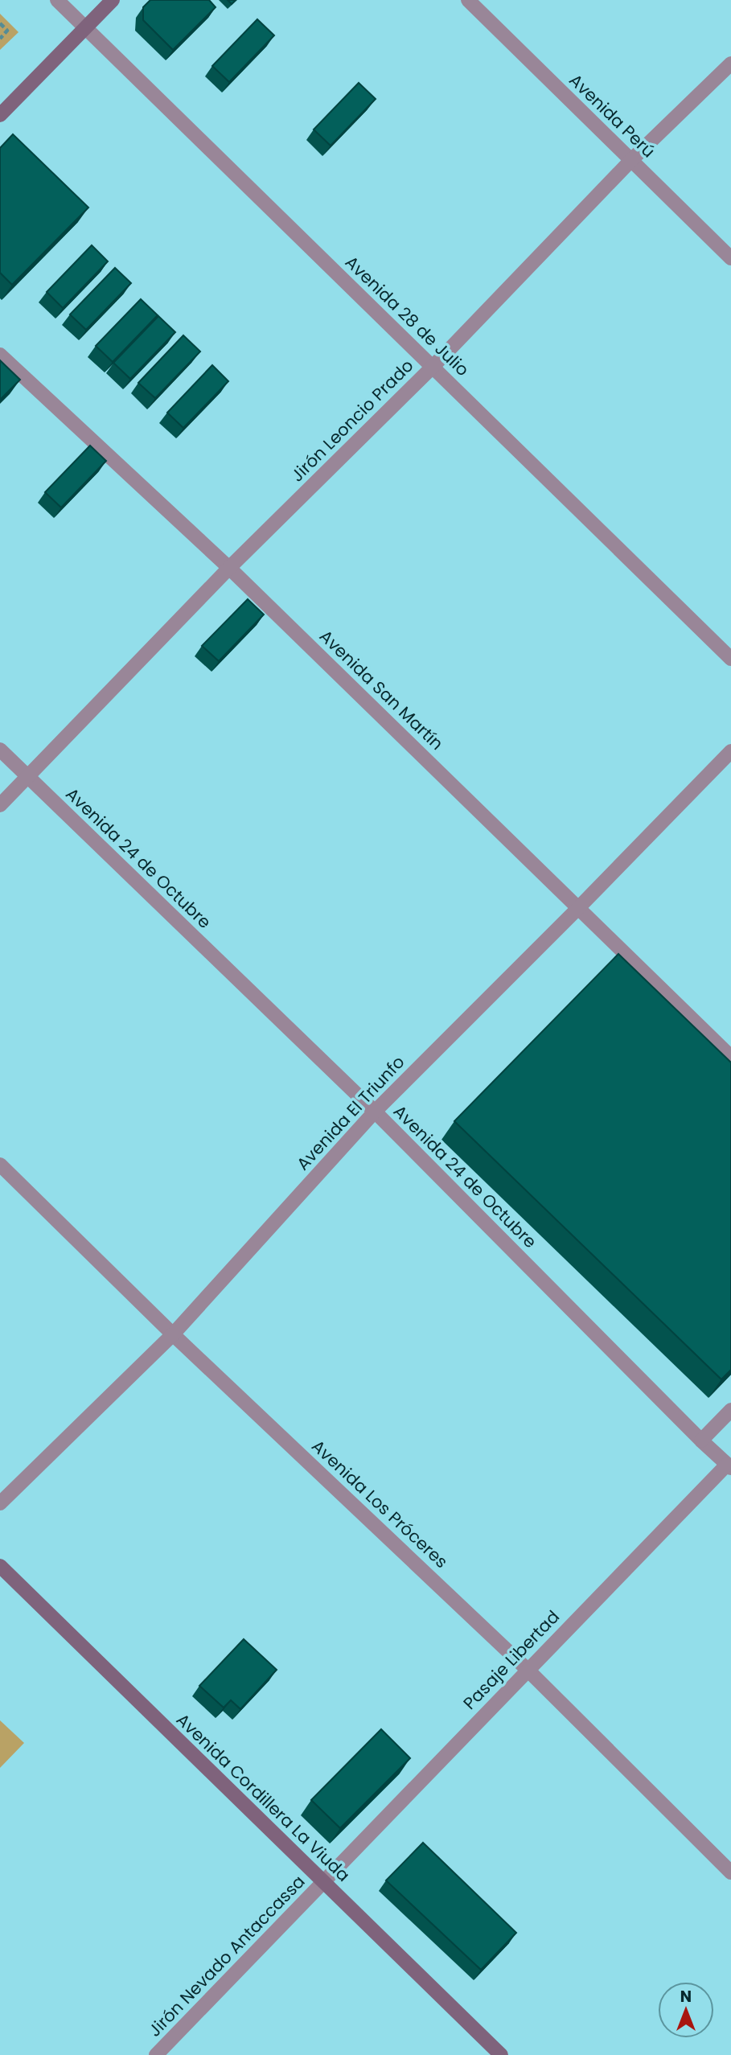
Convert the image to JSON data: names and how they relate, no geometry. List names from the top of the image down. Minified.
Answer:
{"streets":{"street":["Avenida Perú","Avenida 28 de Julio","Jirón Leoncio Prado","Avenida San Martín","Avenida 24 de Octubre","Avenida El Triunfo","Avenida Los Próceres","Pasaje Libertad","Avenida Cordillera La Viuda","Jirón Nevado Antaccassa"]},"crossings":[["Avenida Perú","Jirón Leoncio Prado"],["Avenida 28 de Julio","Jirón Leoncio Prado"],["Jirón Leoncio Prado","Avenida San Martín"],["Jirón Leoncio Prado","Avenida 24 de Octubre"],["Avenida San Martín","Avenida El Triunfo"],["Avenida 24 de Octubre","Avenida El Triunfo"],["Avenida 24 de Octubre","Pasaje Libertad"],["Avenida El Triunfo","Avenida Los Próceres"],["Avenida Los Próceres","Pasaje Libertad"],["Pasaje Libertad","Avenida Cordillera La Viuda"],["Pasaje Libertad","Jirón Nevado Antaccassa"],["Avenida Cordillera La Viuda","Jirón Nevado Antaccassa"]],"north":"top"}
